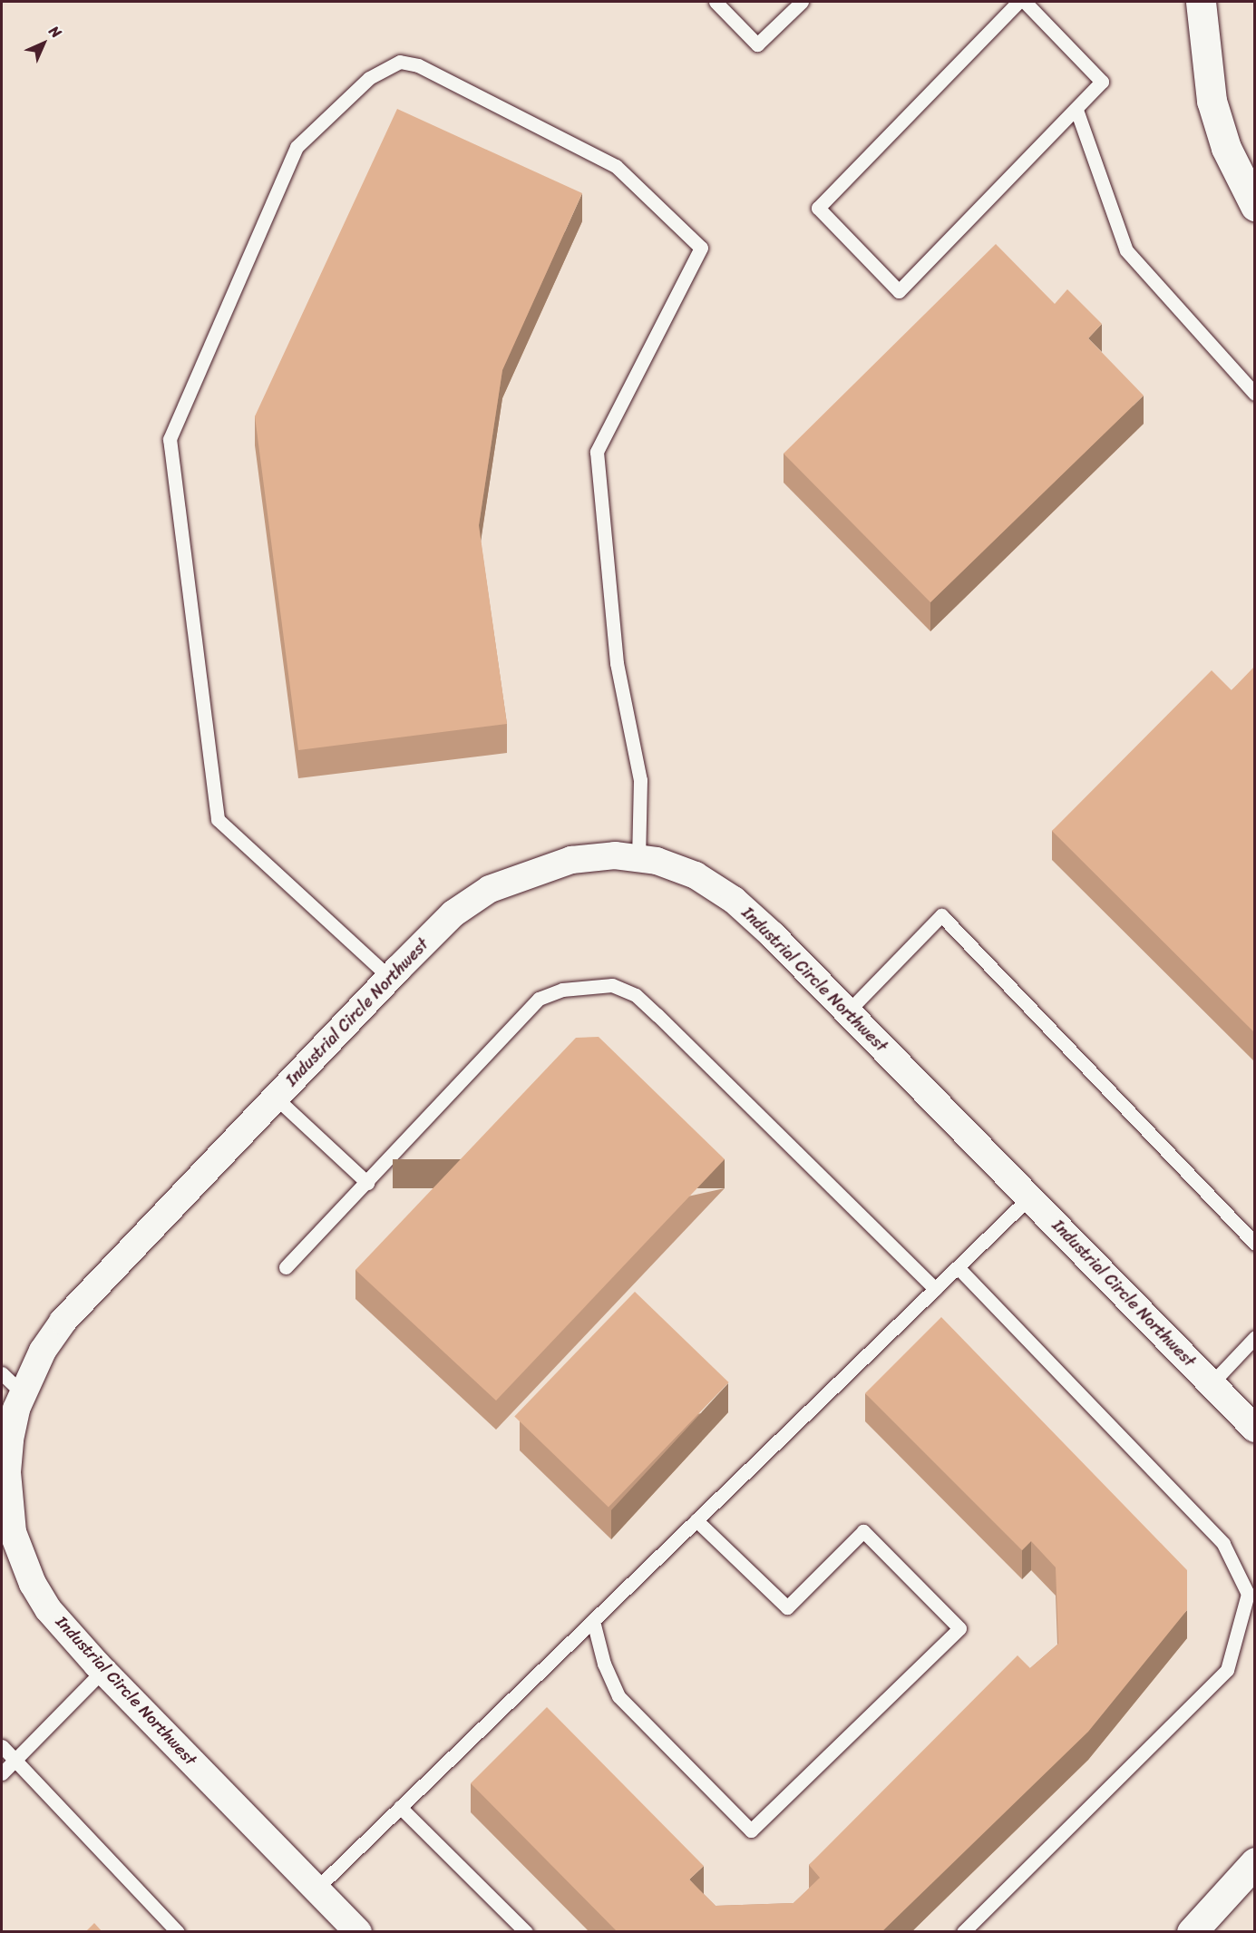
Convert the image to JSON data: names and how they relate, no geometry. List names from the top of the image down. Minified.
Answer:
{"streets":{"street":["Industrial Circle Northwest"]},"north":"top right"}
